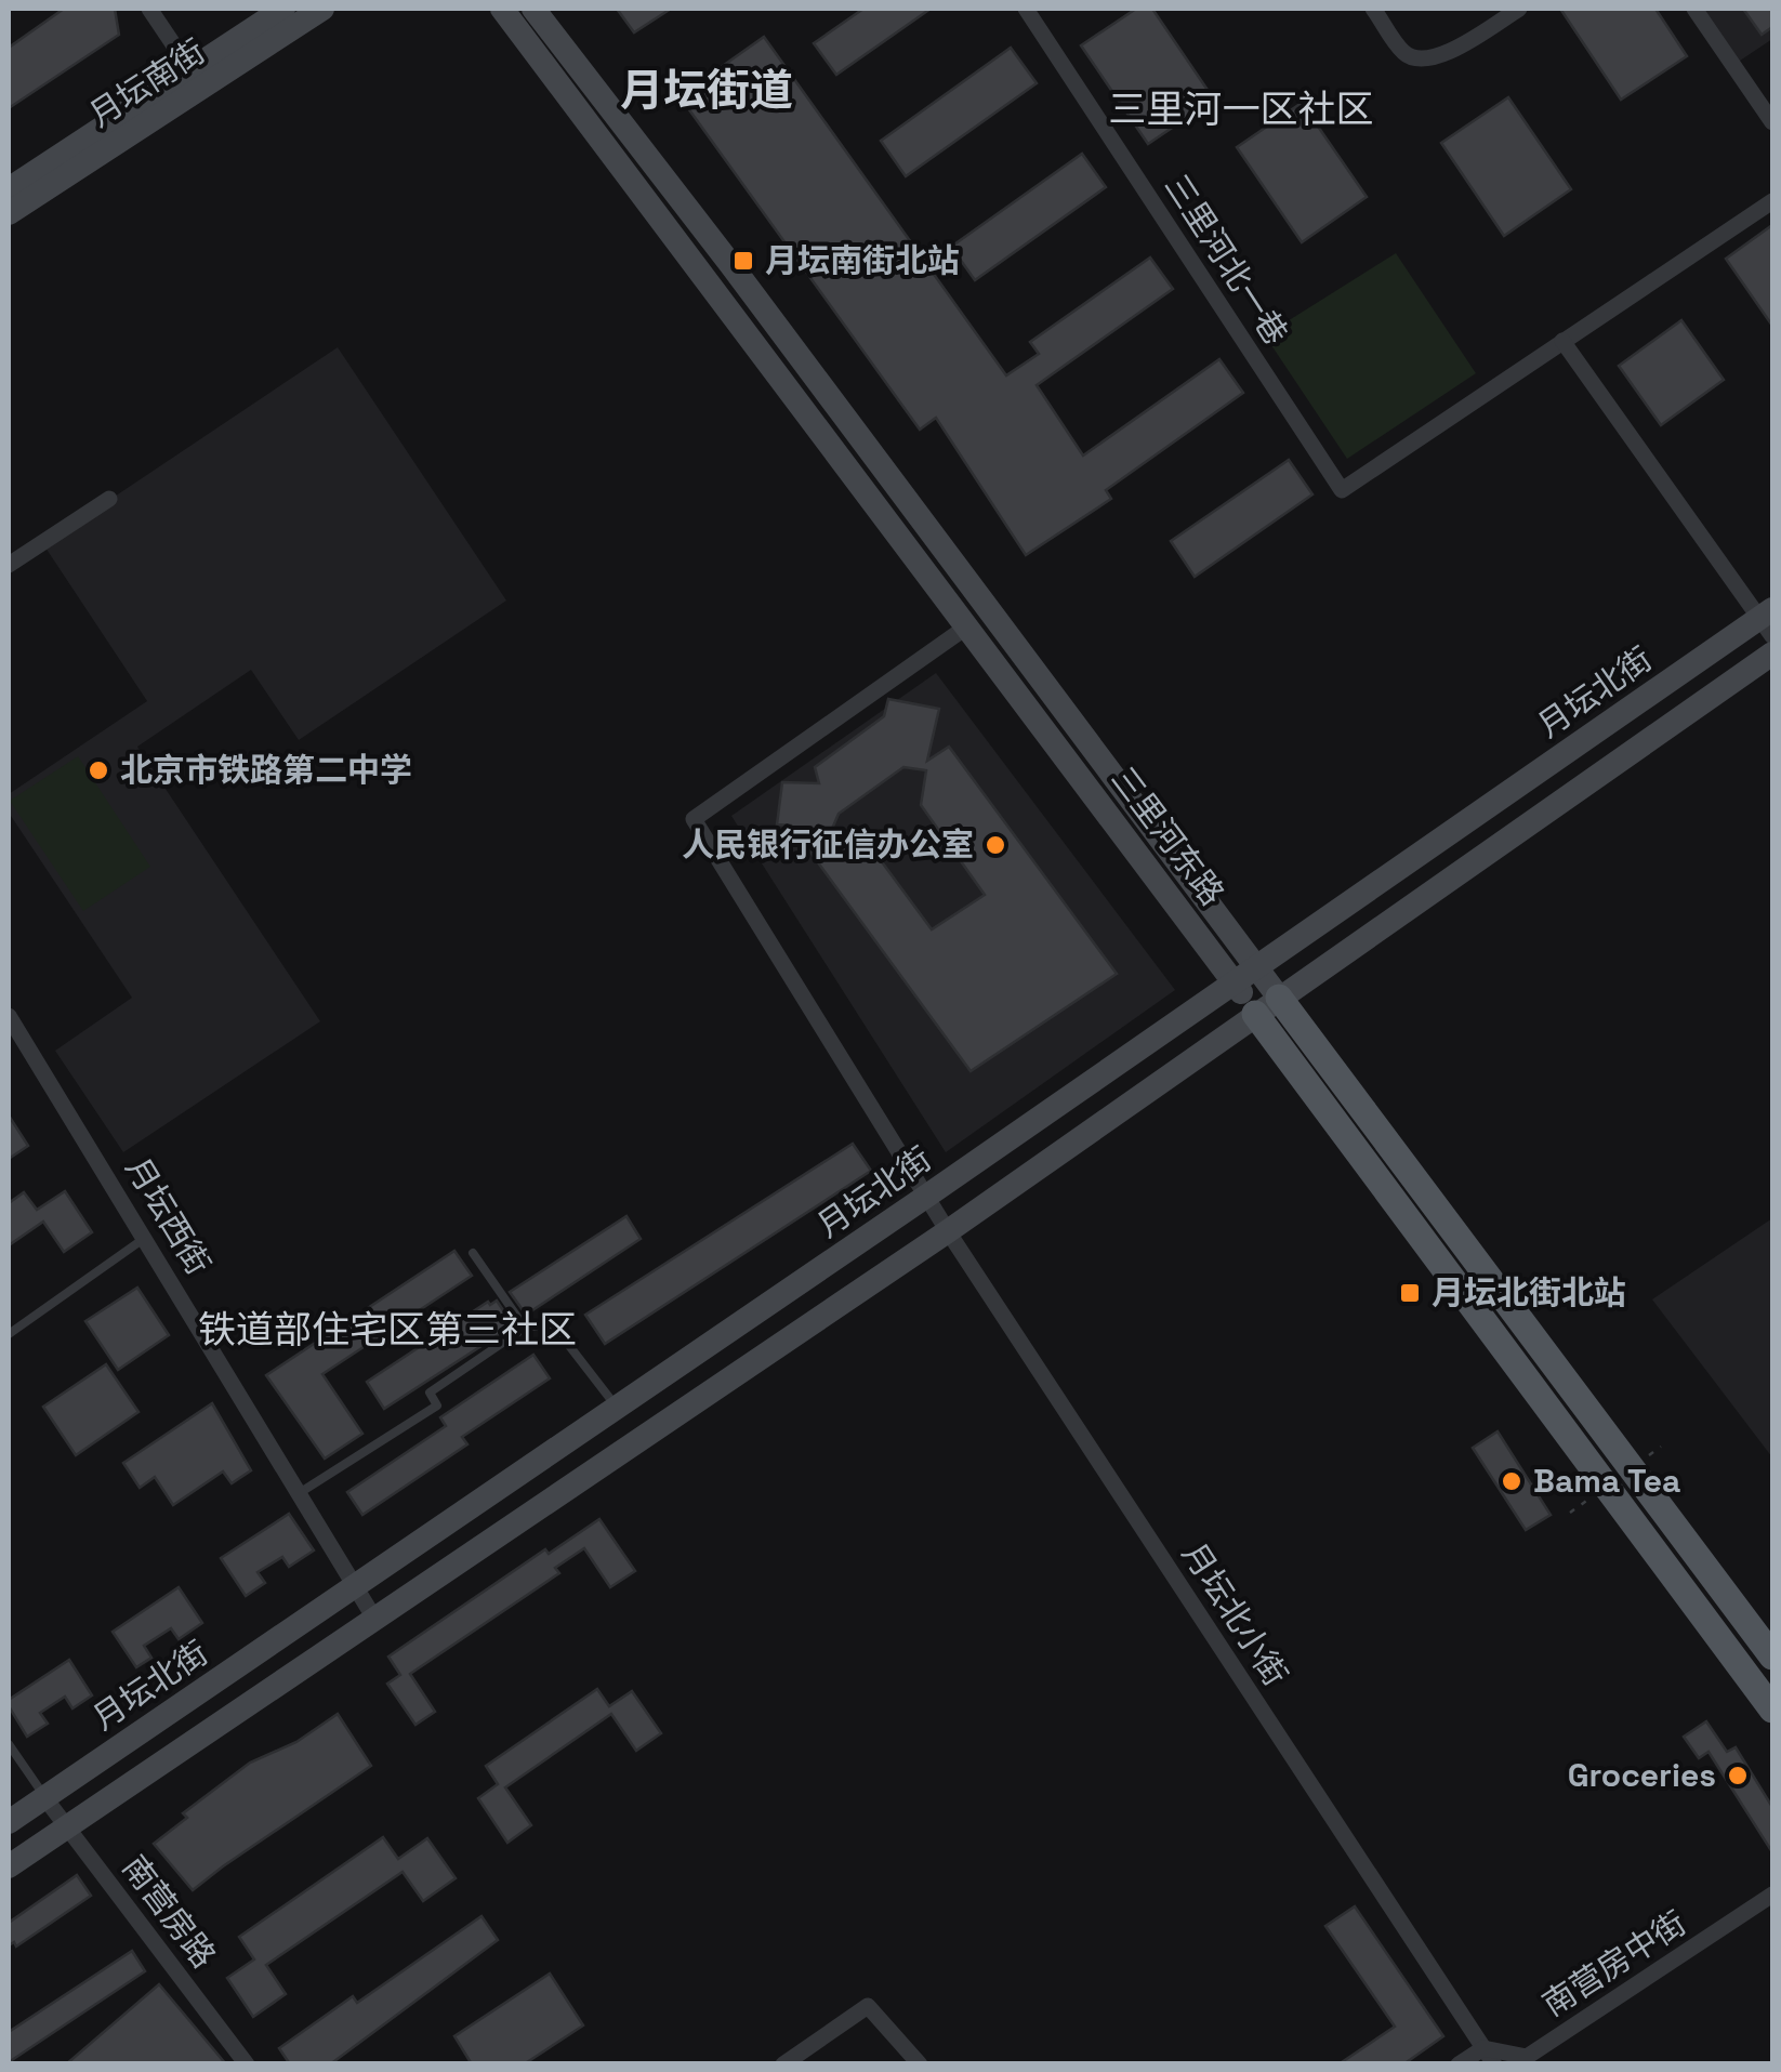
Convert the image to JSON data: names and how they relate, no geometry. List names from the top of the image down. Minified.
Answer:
{"streets":{"main road":["月坛南街","月坛北街","三里河东路"],"street":["三里河北一巷","月坛西街","月坛北小街","南营房路","南营房中街"]},"crossings":[["月坛北街","三里河东路"],["月坛北街","月坛西街"],["月坛北街","月坛北小街"],["月坛北街","南营房路"],["三里河东路","月坛北小街"],["月坛北小街","南营房中街"]],"districts":["月坛街道","三里河一区社区","铁道部住宅区第三社区"],"places":{"transit":["月坛南街北站","月坛北街北站"],"other":["北京市铁路第二中学","人民银行征信办公室","Bama Tea","Groceries"]}}
